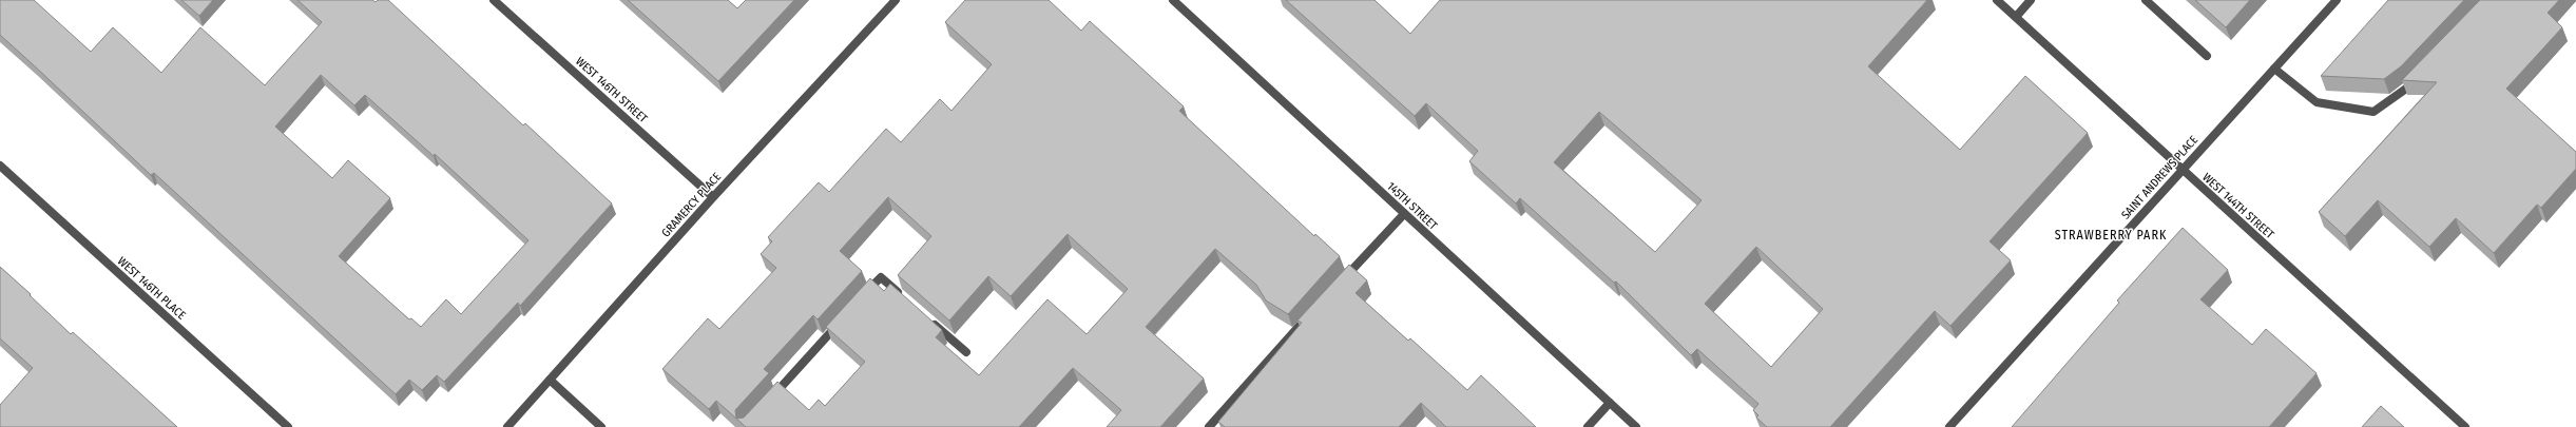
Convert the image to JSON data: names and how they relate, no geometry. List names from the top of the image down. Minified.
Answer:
{"streets":{"street":["WEST 146TH STREET","SAINT ANDREWS PLACE","GRAMERCY PLACE","145TH STREET","WEST 144TH STREET","WEST 146TH PLACE"]},"crossings":[["WEST 146TH STREET","GRAMERCY PLACE"],["SAINT ANDREWS PLACE","WEST 144TH STREET"]],"districts":["STRAWBERRY PARK"]}
